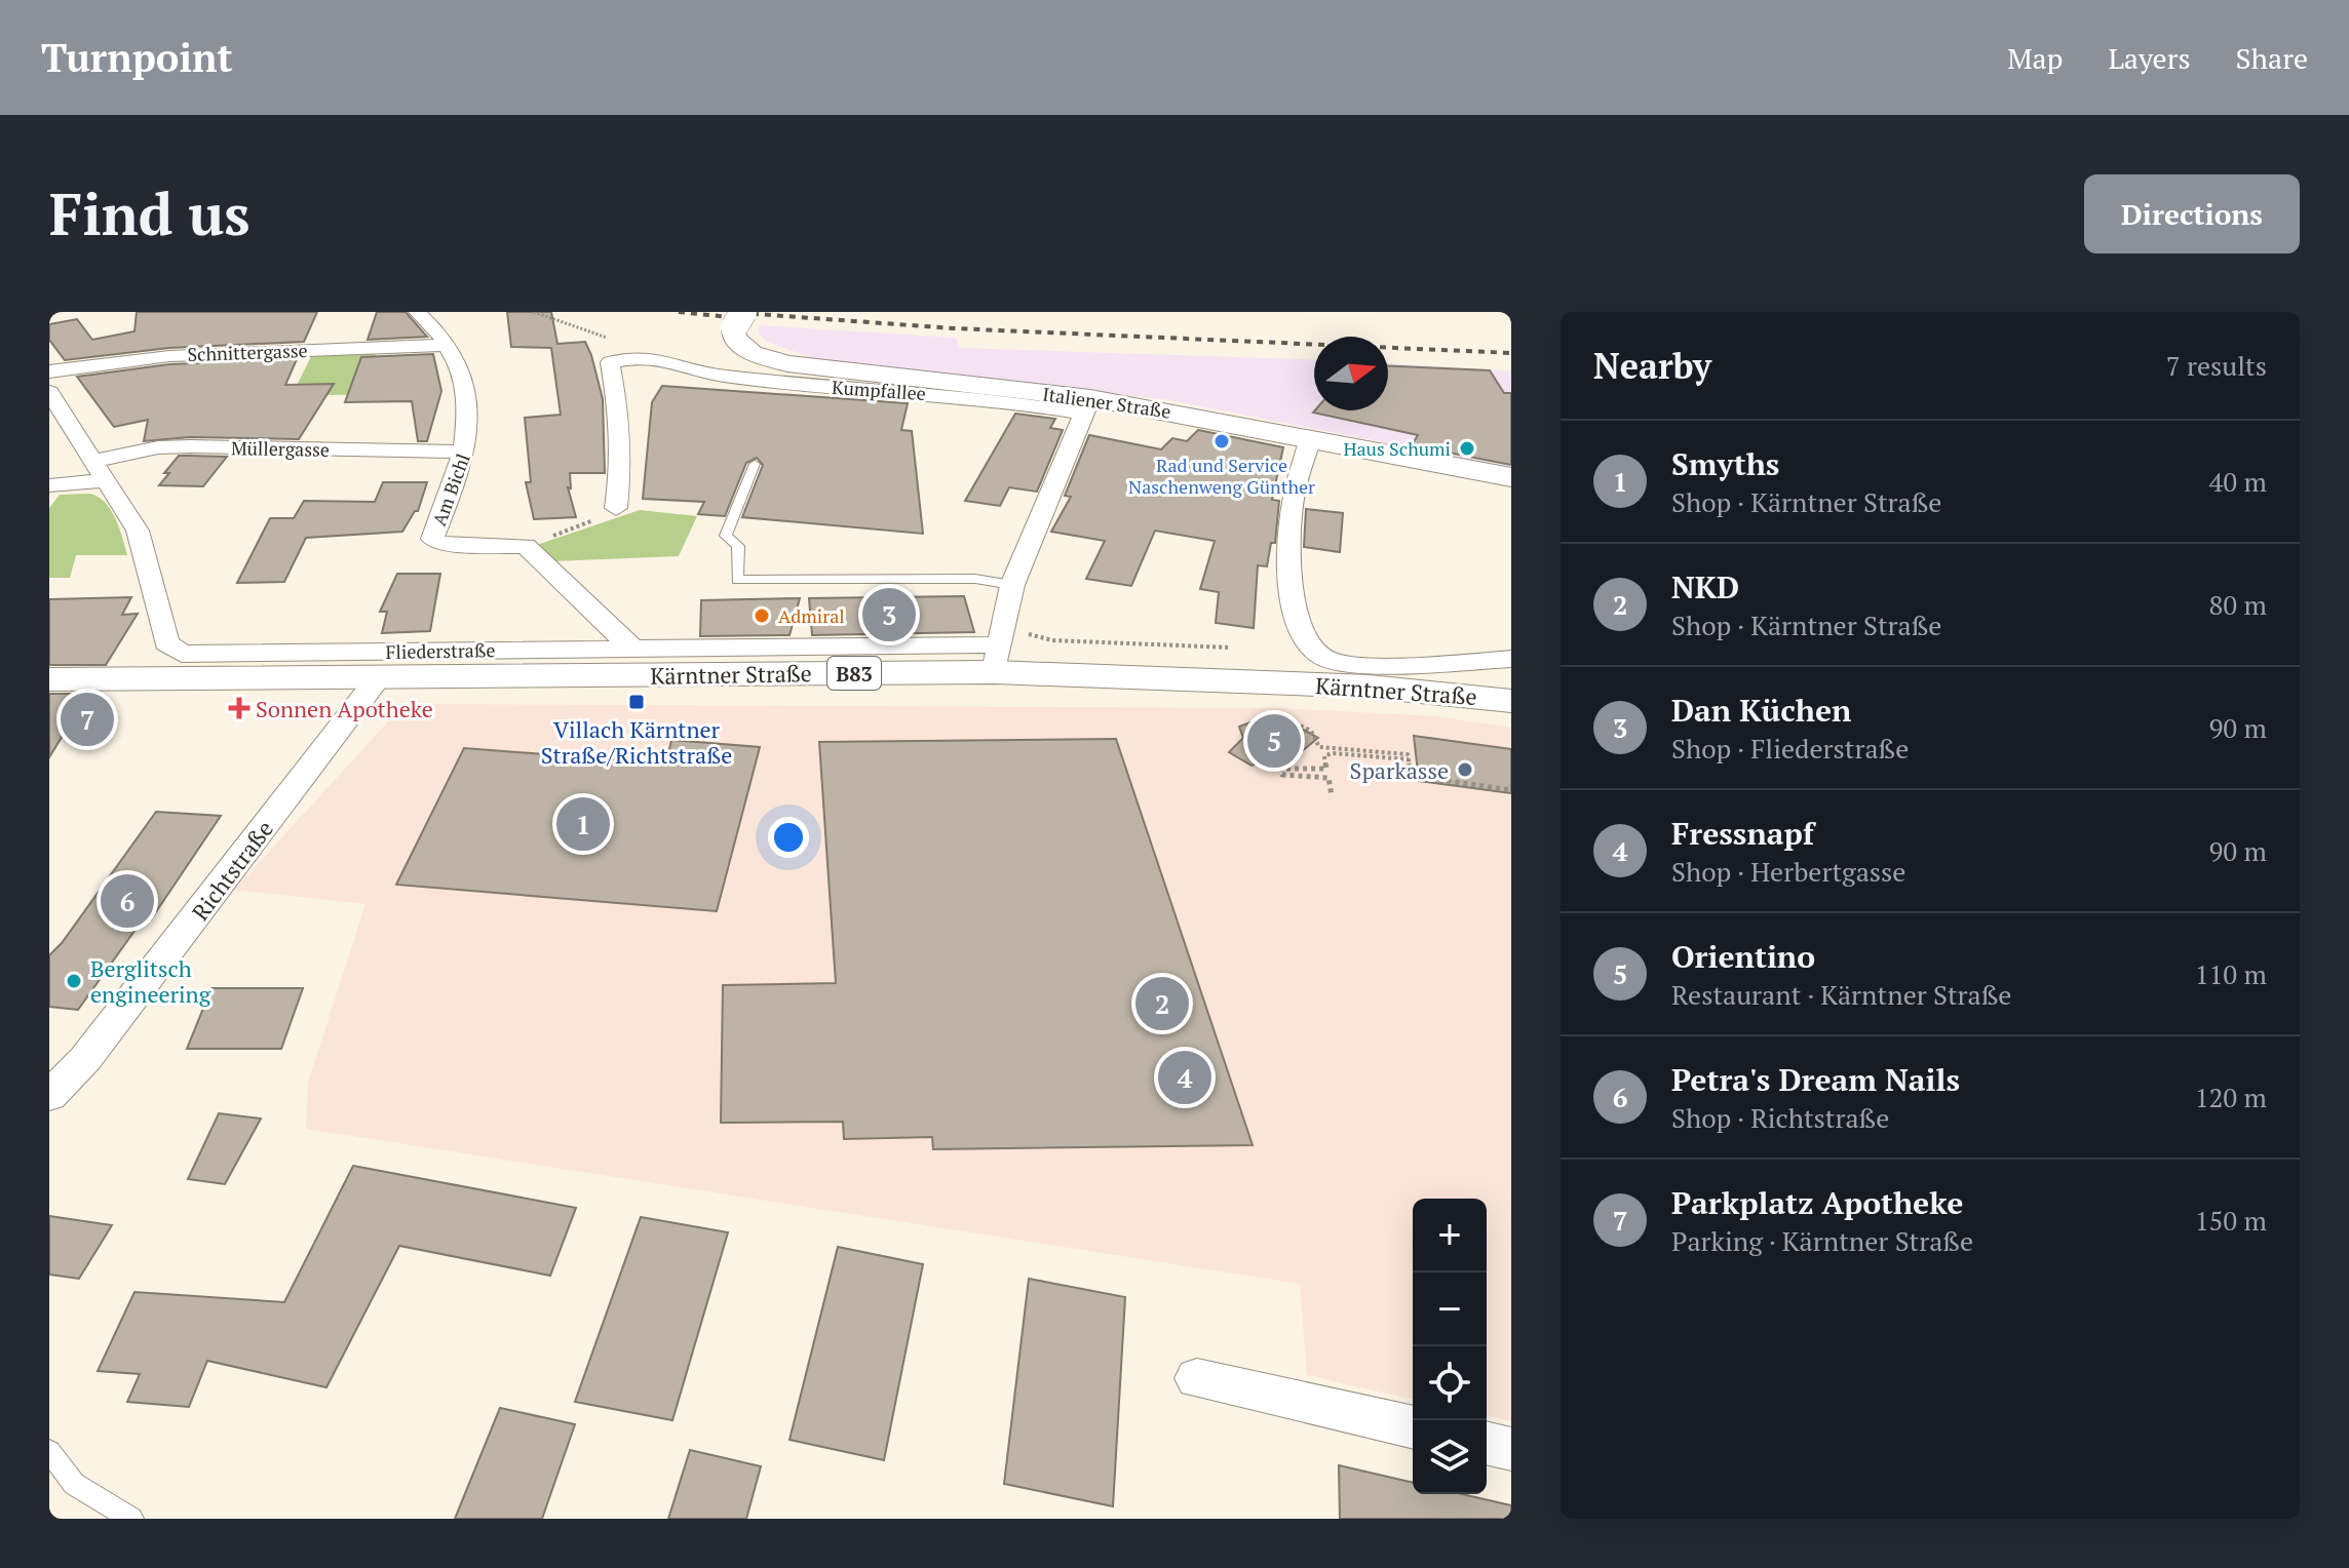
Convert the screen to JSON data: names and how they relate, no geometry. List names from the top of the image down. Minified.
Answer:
{"streets":{"main road":["Italiener Straße","B83","Kärntner Straße"],"street":["Schnittergasse","Kumpfallee","Müllergasse","Am Bichl","Fliederstraße","Richtstraße"]},"crossings":[["Schnittergasse","Am Bichl"],["Kumpfallee","Italiener Straße"],["Müllergasse","Am Bichl"],["Müllergasse","Fliederstraße"],["Fliederstraße","Kärntner Straße"],["Kärntner Straße","Richtstraße"]],"places":{"other":["Rad und Service Naschenweng Günther","Haus Schumi","Admiral","Sparkasse","Berglitsch engineering"],"transit":["Villach Kärntner Straße/Richtstraße"],"health":["Sonnen Apotheke"]},"north":"right","page":{"header":"Turnpoint","nav":["Map","Layers","Share"],"buttons":"Directions","title":"Find us","heading":["Nearby","7 results"],"list":[{"mark":"1","name":"Smyths","note":"Shop · Kärntner Straße","value":"40 m"},{"mark":"2","name":"NKD","note":"Shop · Kärntner Straße","value":"80 m"},{"mark":"3","name":"Dan Küchen","note":"Shop · Fliederstraße","value":"90 m"},{"mark":"4","name":"Fressnapf","note":"Shop · Herbertgasse","value":"90 m"},{"mark":"5","name":"Orientino","note":"Restaurant · Kärntner Straße","value":"110 m"},{"mark":"6","name":"Petra's Dream Nails","note":"Shop · Richtstraße","value":"120 m"},{"mark":"7","name":"Parkplatz Apotheke","note":"Parking · Kärntner Straße","value":"150 m"}],"pins":["3","7","5","1","6","2","4"],"map_buttons":["+","−"]}}
